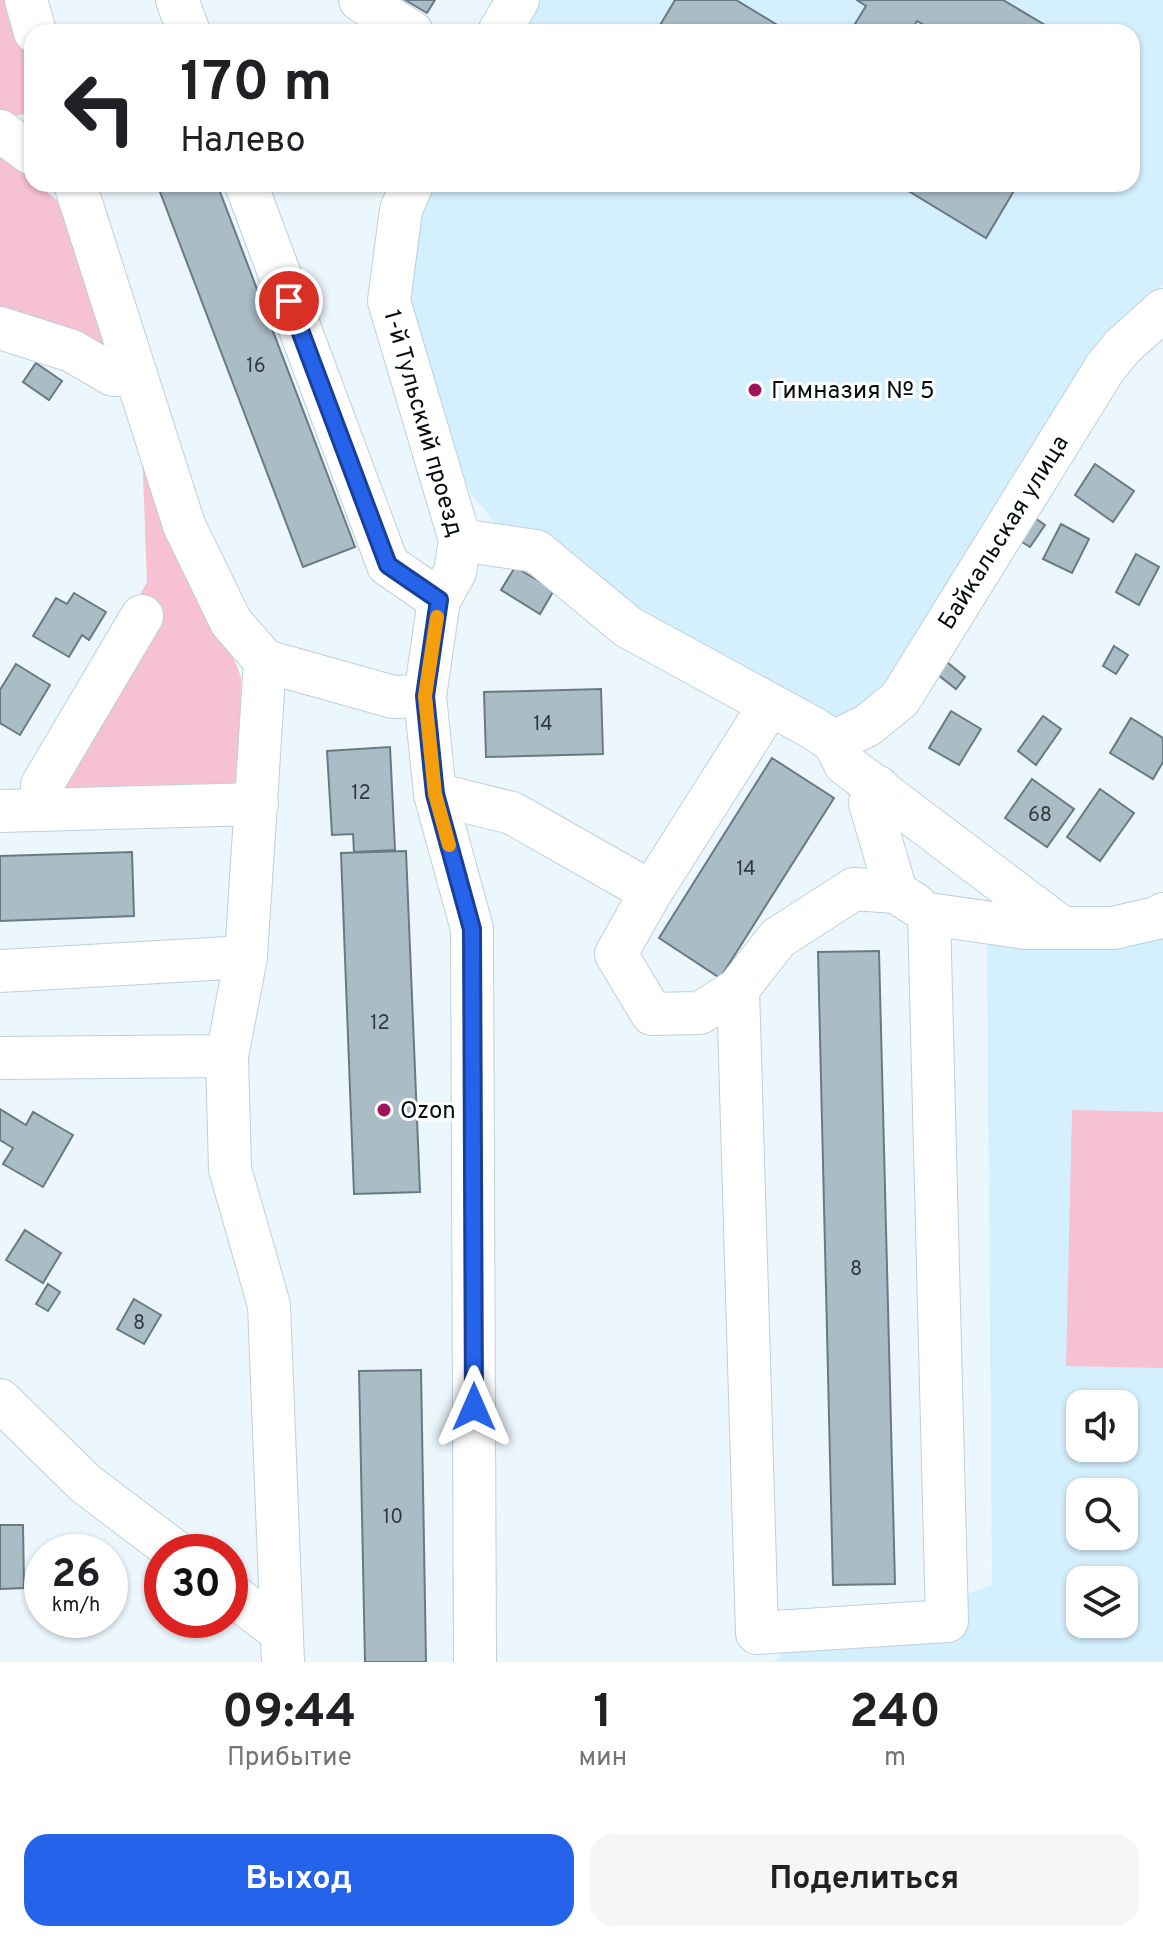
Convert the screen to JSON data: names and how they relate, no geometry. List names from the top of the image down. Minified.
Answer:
{"streets":{"street":["1-й Тульский проезд","Байкальская улица"]},"places":["Гимназия № 5","Ozon"],"house_numbers":["16","14","12","68","14","12","8","8","10"],"page":{"turn":["170 m","Налево"],"speed":"26 km/h","limit":"30","eta":["09:44","Прибытие","1","мин","240","m"],"buttons":["Выход","Поделиться"]}}
